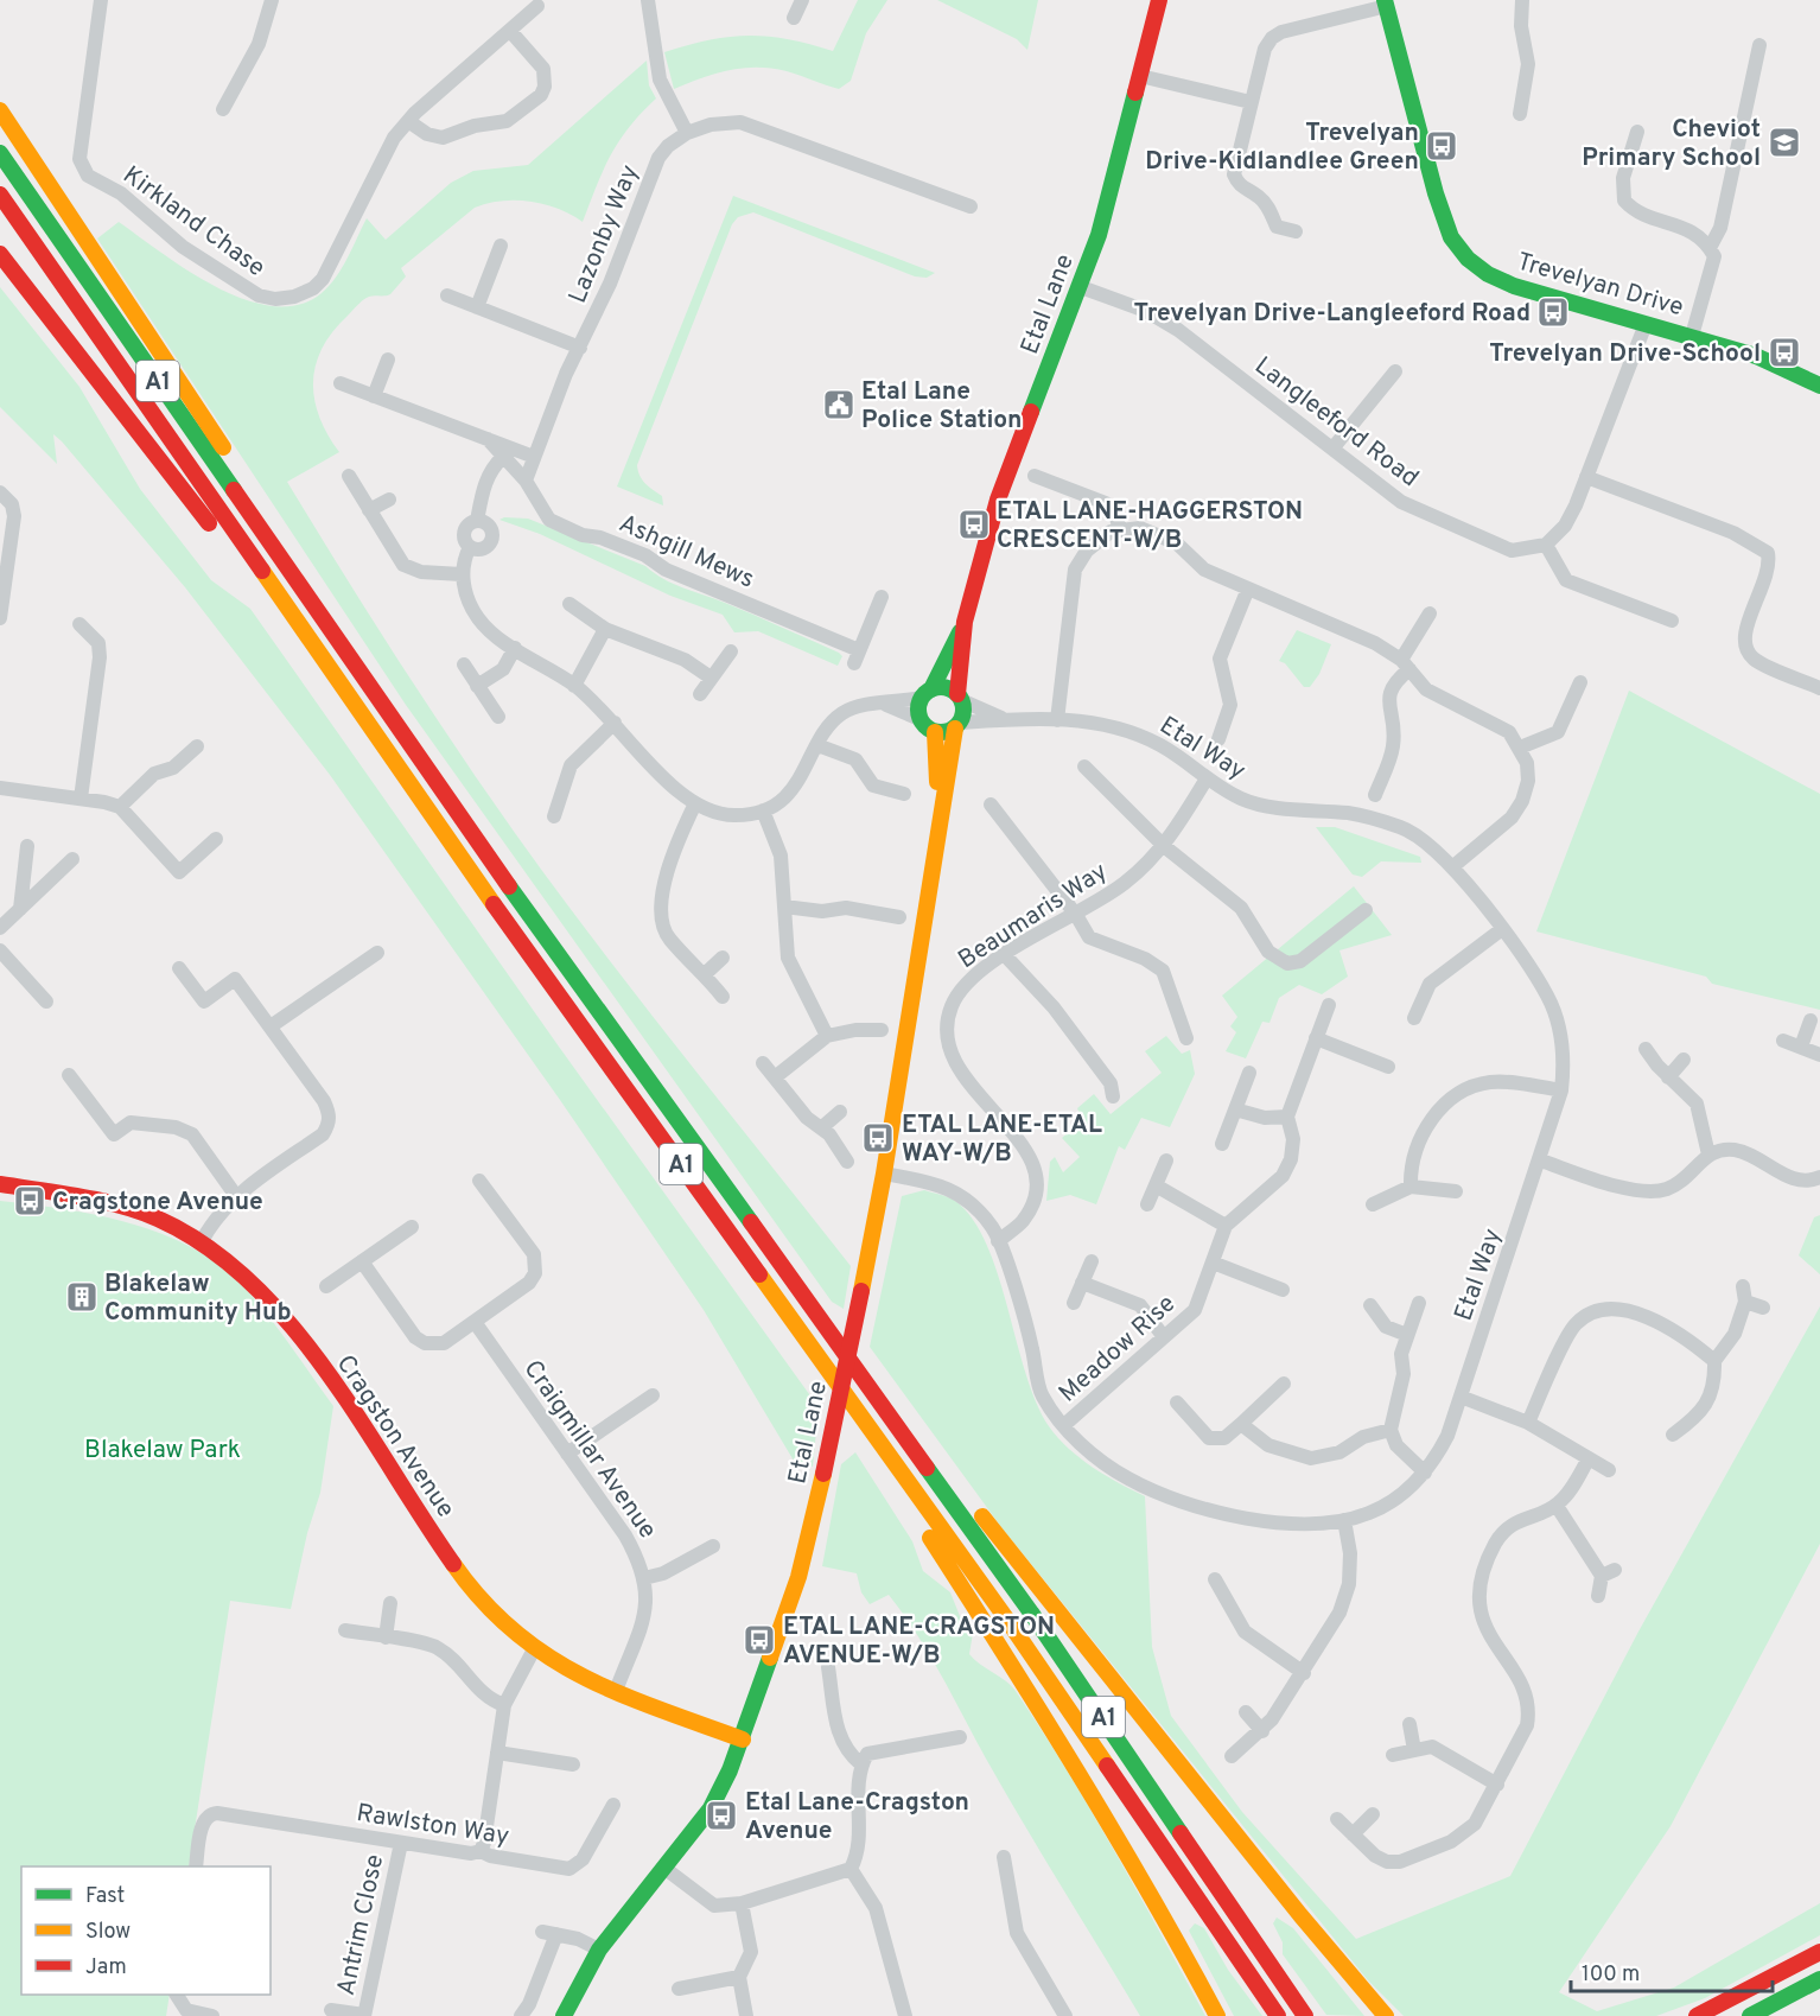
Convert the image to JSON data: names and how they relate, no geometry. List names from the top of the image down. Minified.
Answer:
{"streets":{"main road":["Trevelyan Drive","Etal Lane","A1","Cragston Avenue"],"street":["Kirkland Chase","Lazonby Way","Langleeford Road","Ashgill Mews","Etal Way","Beaumaris Way","Meadow Rise","Craigmillar Avenue","Rawlston Way","Antrim Close"]},"crossings":[["Lazonby Way","Ashgill Mews"],["Etal Lane","Langleeford Road"],["Etal Lane","Etal Way"],["Etal Lane","Cragston Avenue"],["Etal Way","Beaumaris Way"],["Etal Way","Meadow Rise"],["Cragston Avenue","Craigmillar Avenue"],["Rawlston Way","Antrim Close"]],"parks":["Blakelaw Park"],"places":{"school or university":["Cheviot Primary School"],"bus stop":["Trevelyan Drive-Kidlandlee Green","Trevelyan Drive-Langleeford Road","Trevelyan Drive-School","ETAL LANE-HAGGERSTON CRESCENT-W/B","ETAL LANE-ETAL WAY-W/B","Cragstone Avenue","ETAL LANE-CRAGSTON AVENUE-W/B","Etal Lane-Cragston Avenue"],"public building":["Etal Lane Police Station"],"building":["Blakelaw Community Hub"]},"legend":["Fast","Slow","Jam"],"scale_bar":"100 m"}
